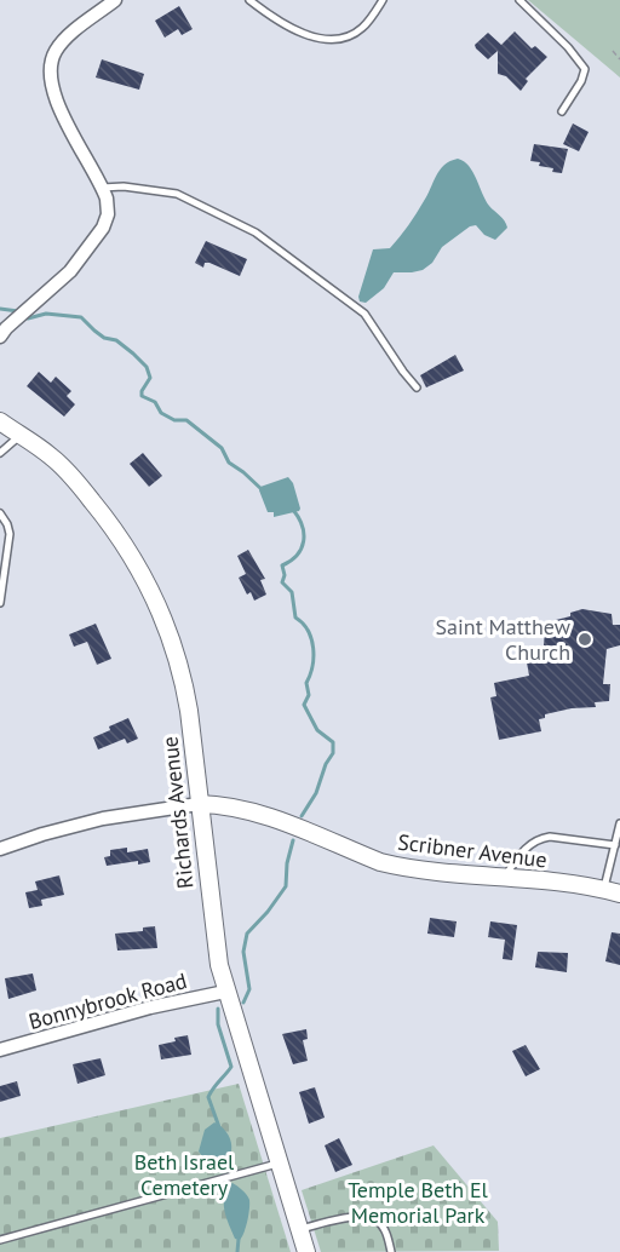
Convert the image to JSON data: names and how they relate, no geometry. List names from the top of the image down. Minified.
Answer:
{"streets":{"street":["Richards Avenue","Scribner Avenue","Bonnybrook Road"]},"crossings":[["Richards Avenue","Scribner Avenue"],["Richards Avenue","Bonnybrook Road"]],"parks":["Beth Israel Cemetery","Temple Beth El Memorial Park"],"places":["Saint Matthew Church"]}
